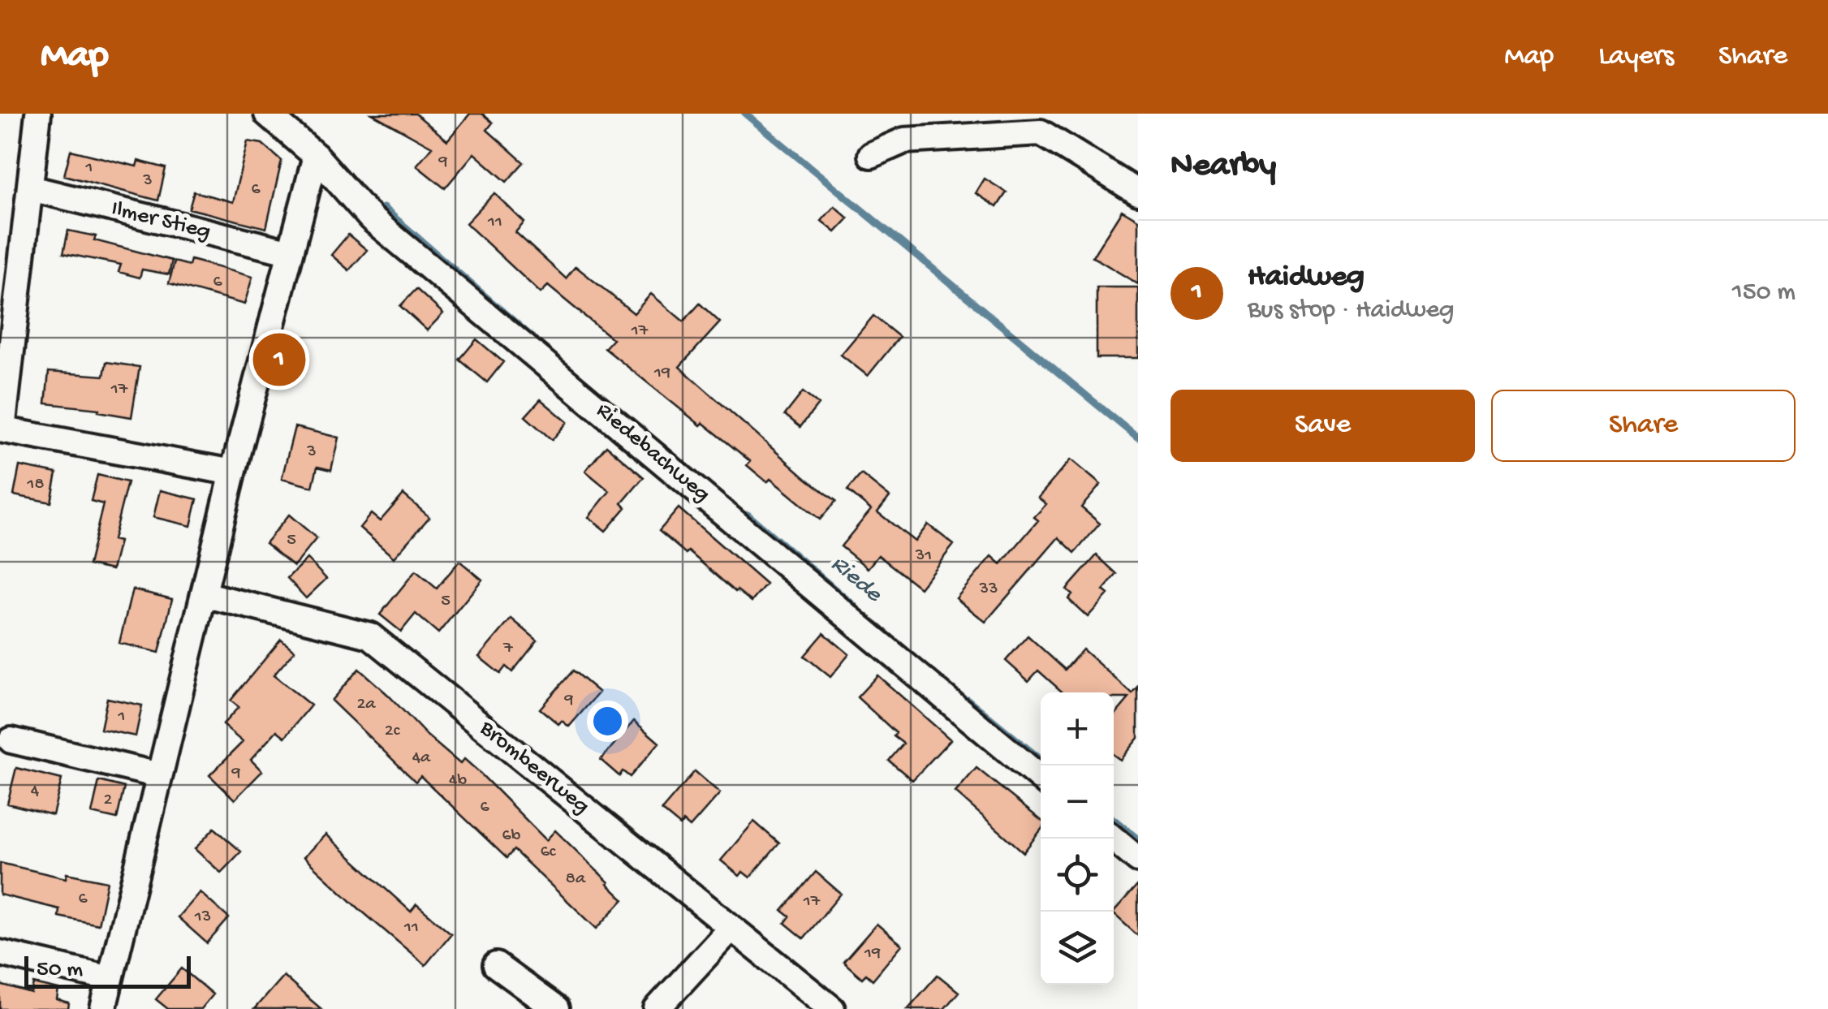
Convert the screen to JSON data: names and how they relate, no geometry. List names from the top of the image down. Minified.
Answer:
{"streets":{"street":["Ilmer Stieg","Riedebachweg","Brombeerweg"]},"water":["Riede"],"house_numbers":["9","1","3","6","11","6","17","19","17","3","18","5","31","33","5","7","9","2a","1","2c","4a","9","4b","4","2","6","6b","6c","8a","6","17","13","11","19"],"scale_bar":"50 m","page":{"header":"Map","nav":["Map","Layers","Share"],"heading":"Nearby","list":[{"mark":"1","name":"Haidweg","note":"Bus stop · Haidweg","value":"150 m"}],"pins":"1","buttons":["Save","Share"],"map_buttons":["+","−"],"scale":"50 m"}}
